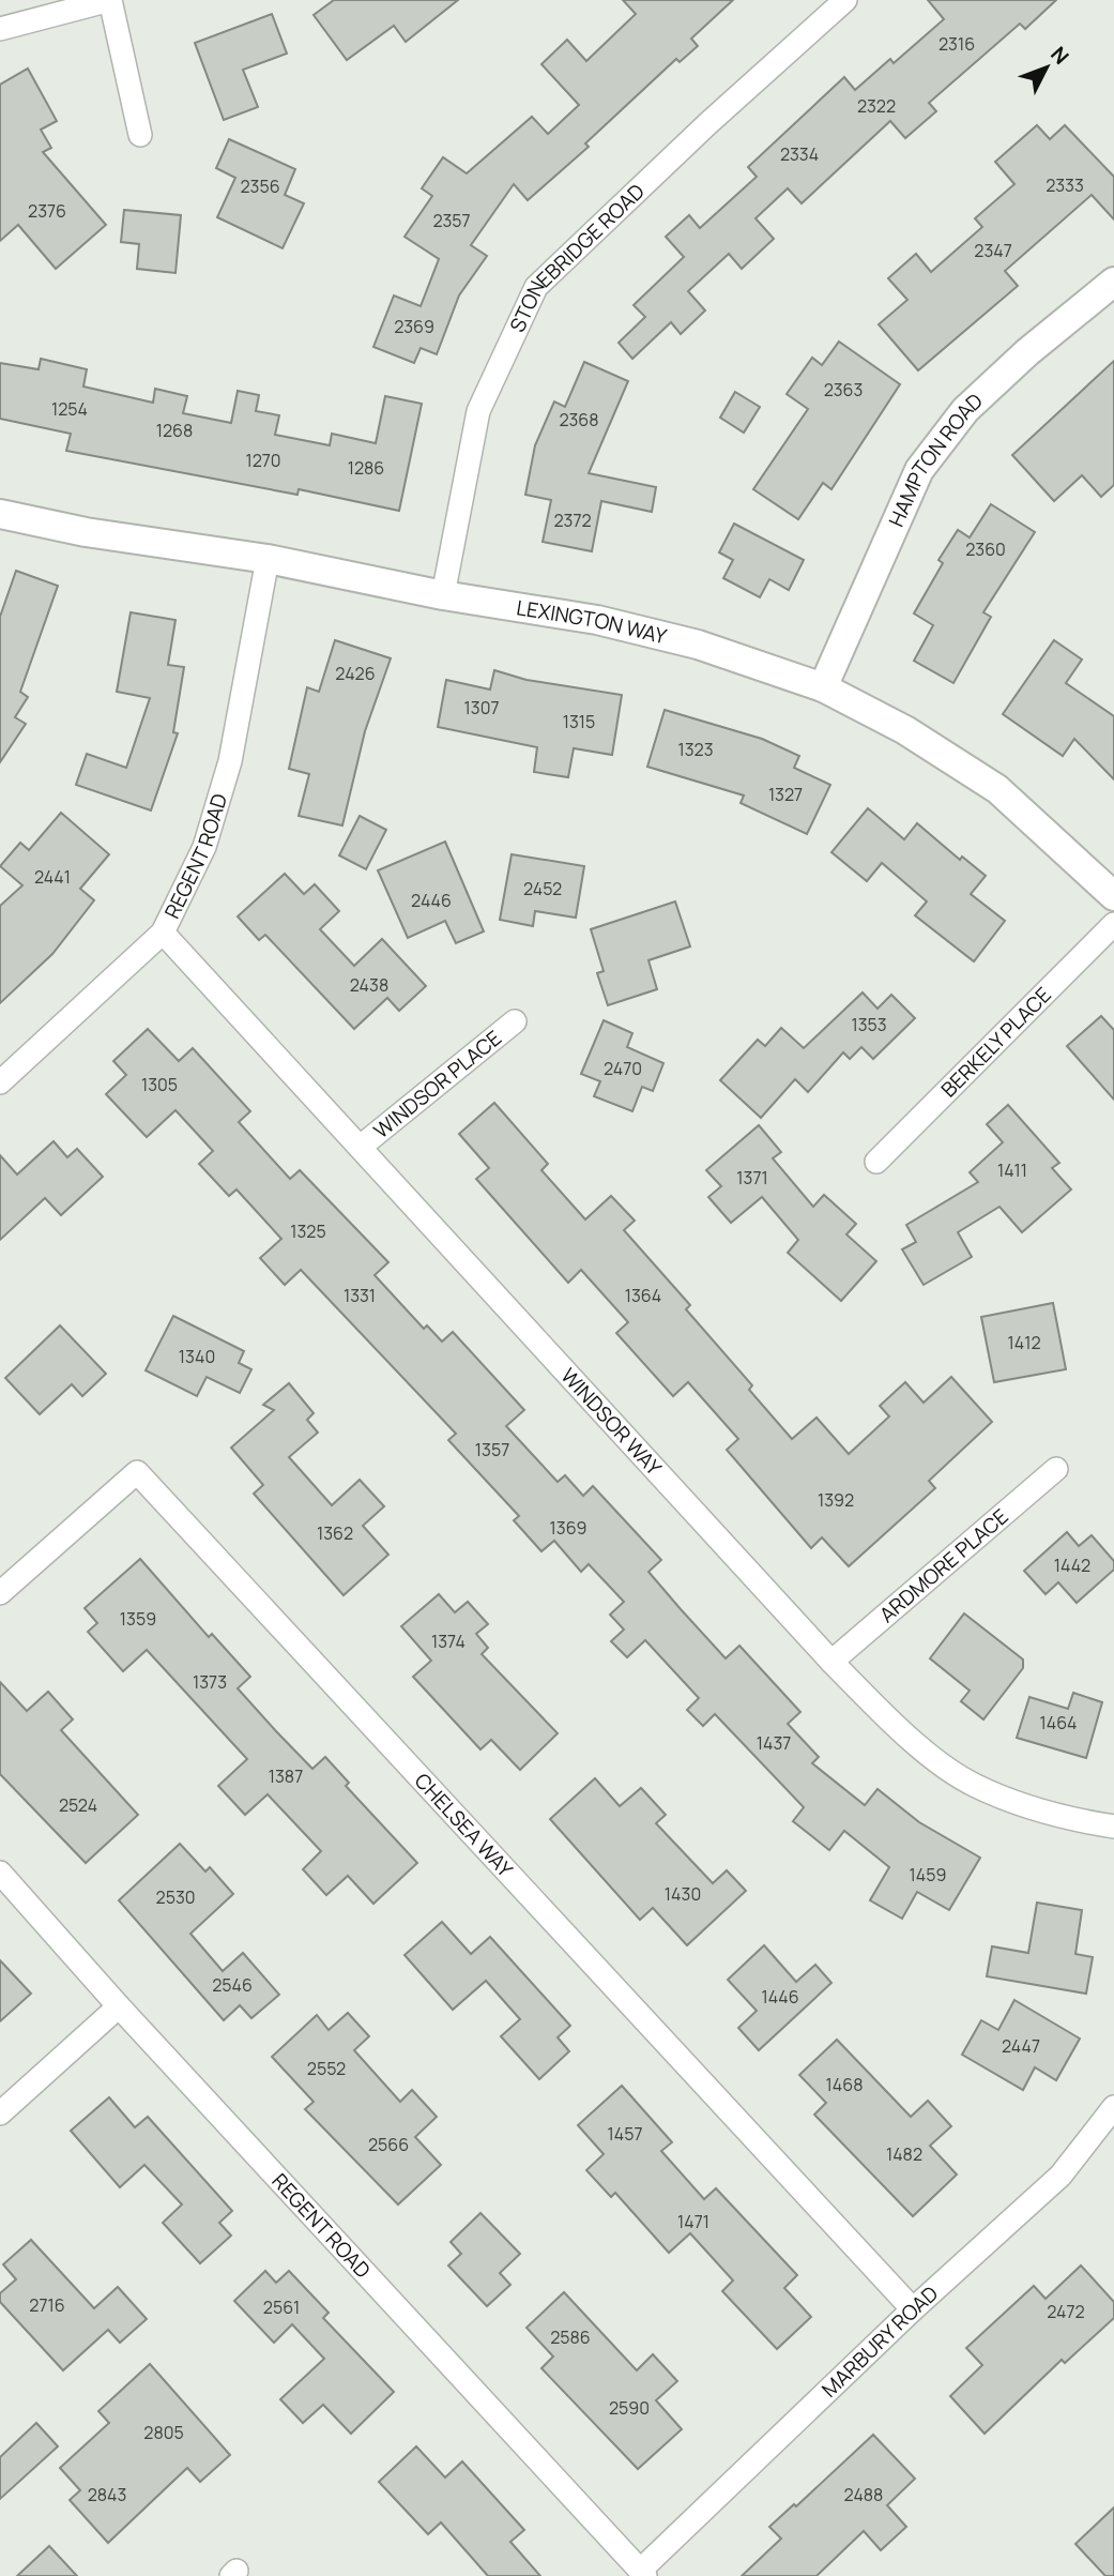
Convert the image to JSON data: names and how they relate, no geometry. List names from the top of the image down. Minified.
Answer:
{"streets":{"street":["STONEBRIDGE ROAD","HAMPTON ROAD","LEXINGTON WAY","REGENT ROAD","BERKELY PLACE","WINDSOR PLACE","WINDSOR WAY","ARDMORE PLACE","CHELSEA WAY","MARBURY ROAD"]},"crossings":[["STONEBRIDGE ROAD","LEXINGTON WAY"],["HAMPTON ROAD","LEXINGTON WAY"],["LEXINGTON WAY","REGENT ROAD"],["REGENT ROAD","WINDSOR WAY"],["REGENT ROAD","MARBURY ROAD"],["WINDSOR PLACE","WINDSOR WAY"],["WINDSOR WAY","ARDMORE PLACE"],["CHELSEA WAY","MARBURY ROAD"]],"house_numbers":["2316","2322","2334","2333","2356","2376","2357","2347","2369","2363","1254","2368","1268","1270","1286","2372","2360","2426","1307","1315","1323","1327","2441","2452","2446","2438","1353","2470","1305","1411","1371","1325","1331","1364","1412","1340","1357","1392","1369","1362","1442","1359","1374","1373","1464","1437","1387","2524","1459","1430","2530","2546","1446","2447","2552","1468","1457","2566","1482","1471","2716","2561","2472","2586","2590","2805","2843","2488"],"north":"top right"}
